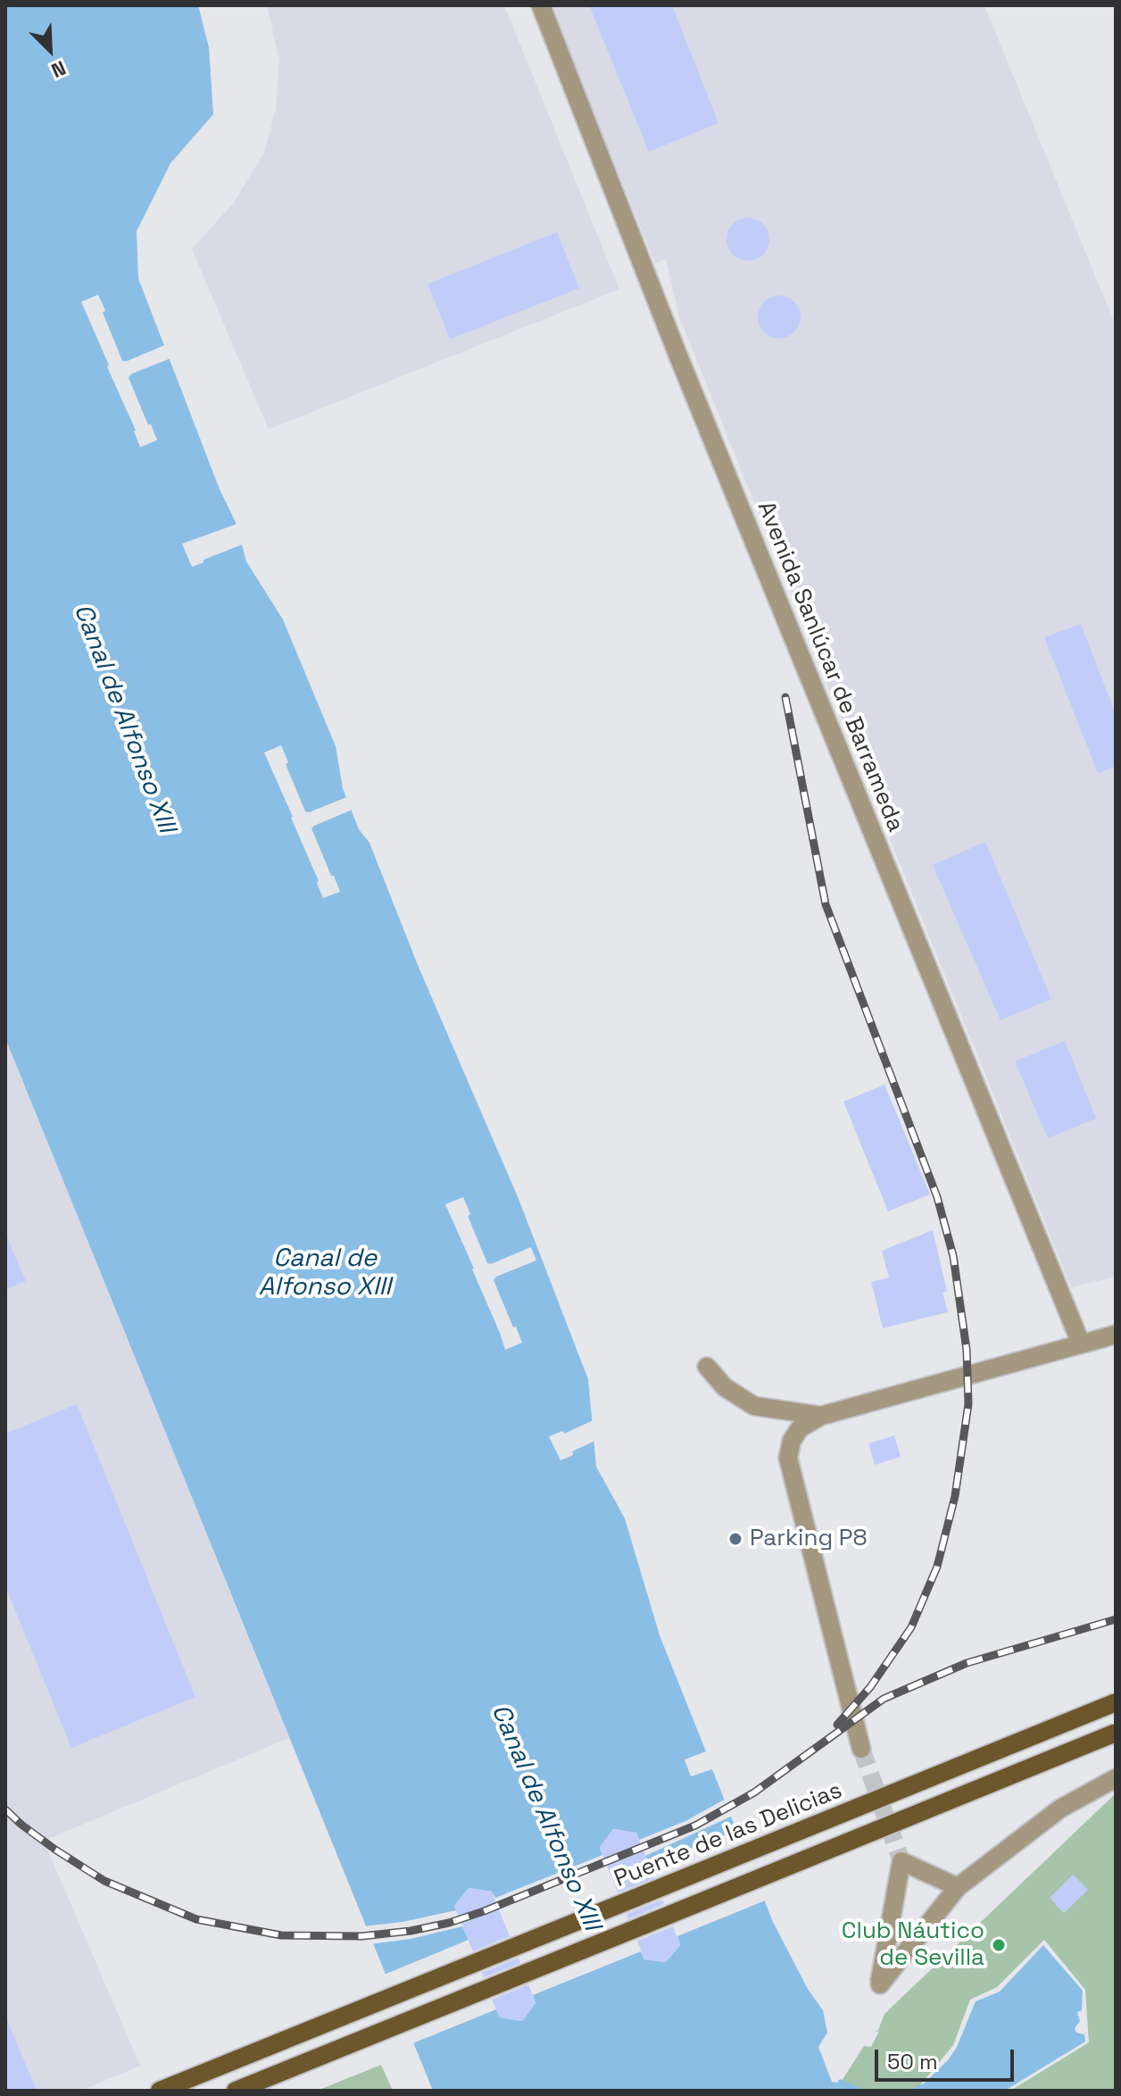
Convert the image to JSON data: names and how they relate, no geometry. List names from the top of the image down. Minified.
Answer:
{"streets":{"main road":["Puente de las Delicias"],"street":["Avenida Sanlúcar de Barrameda"]},"water":["Canal de Alfonso XIII"],"places":["Parking P8","Club Náutico de Sevilla"],"scale_bar":"50 m","north":"bottom right"}
